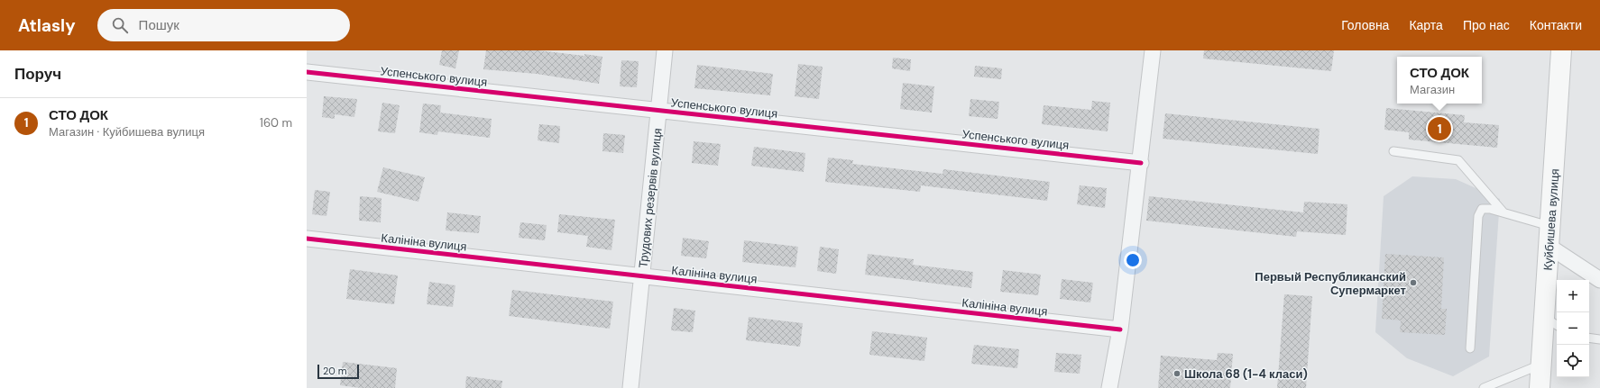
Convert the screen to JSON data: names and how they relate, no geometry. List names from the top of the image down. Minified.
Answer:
{"streets":{"main road":["Куйбишева вулиця"],"street":["Успенського вулиця","Трудових резервів вулиця","Калініна вулиця"]},"crossings":[["Успенського вулиця","Трудових резервів вулиця"],["Трудових резервів вулиця","Калініна вулиця"]],"places":["Первый Республиканский Супермаркет","Школа 68 (1-4 класи)"],"scale_bar":"20 m","page":{"header":"Atlasly","search":"Пошук","nav":["Головна","Карта","Про нас","Контакти"],"heading":"Поруч","popup":["СТО ДОК","Магазин"],"list":[{"mark":"1","name":"СТО ДОК","note":"Магазин · Куйбишева вулиця","value":"160 m"}],"pins":"1","map_buttons":["+","−"],"scale":"20 m"}}
